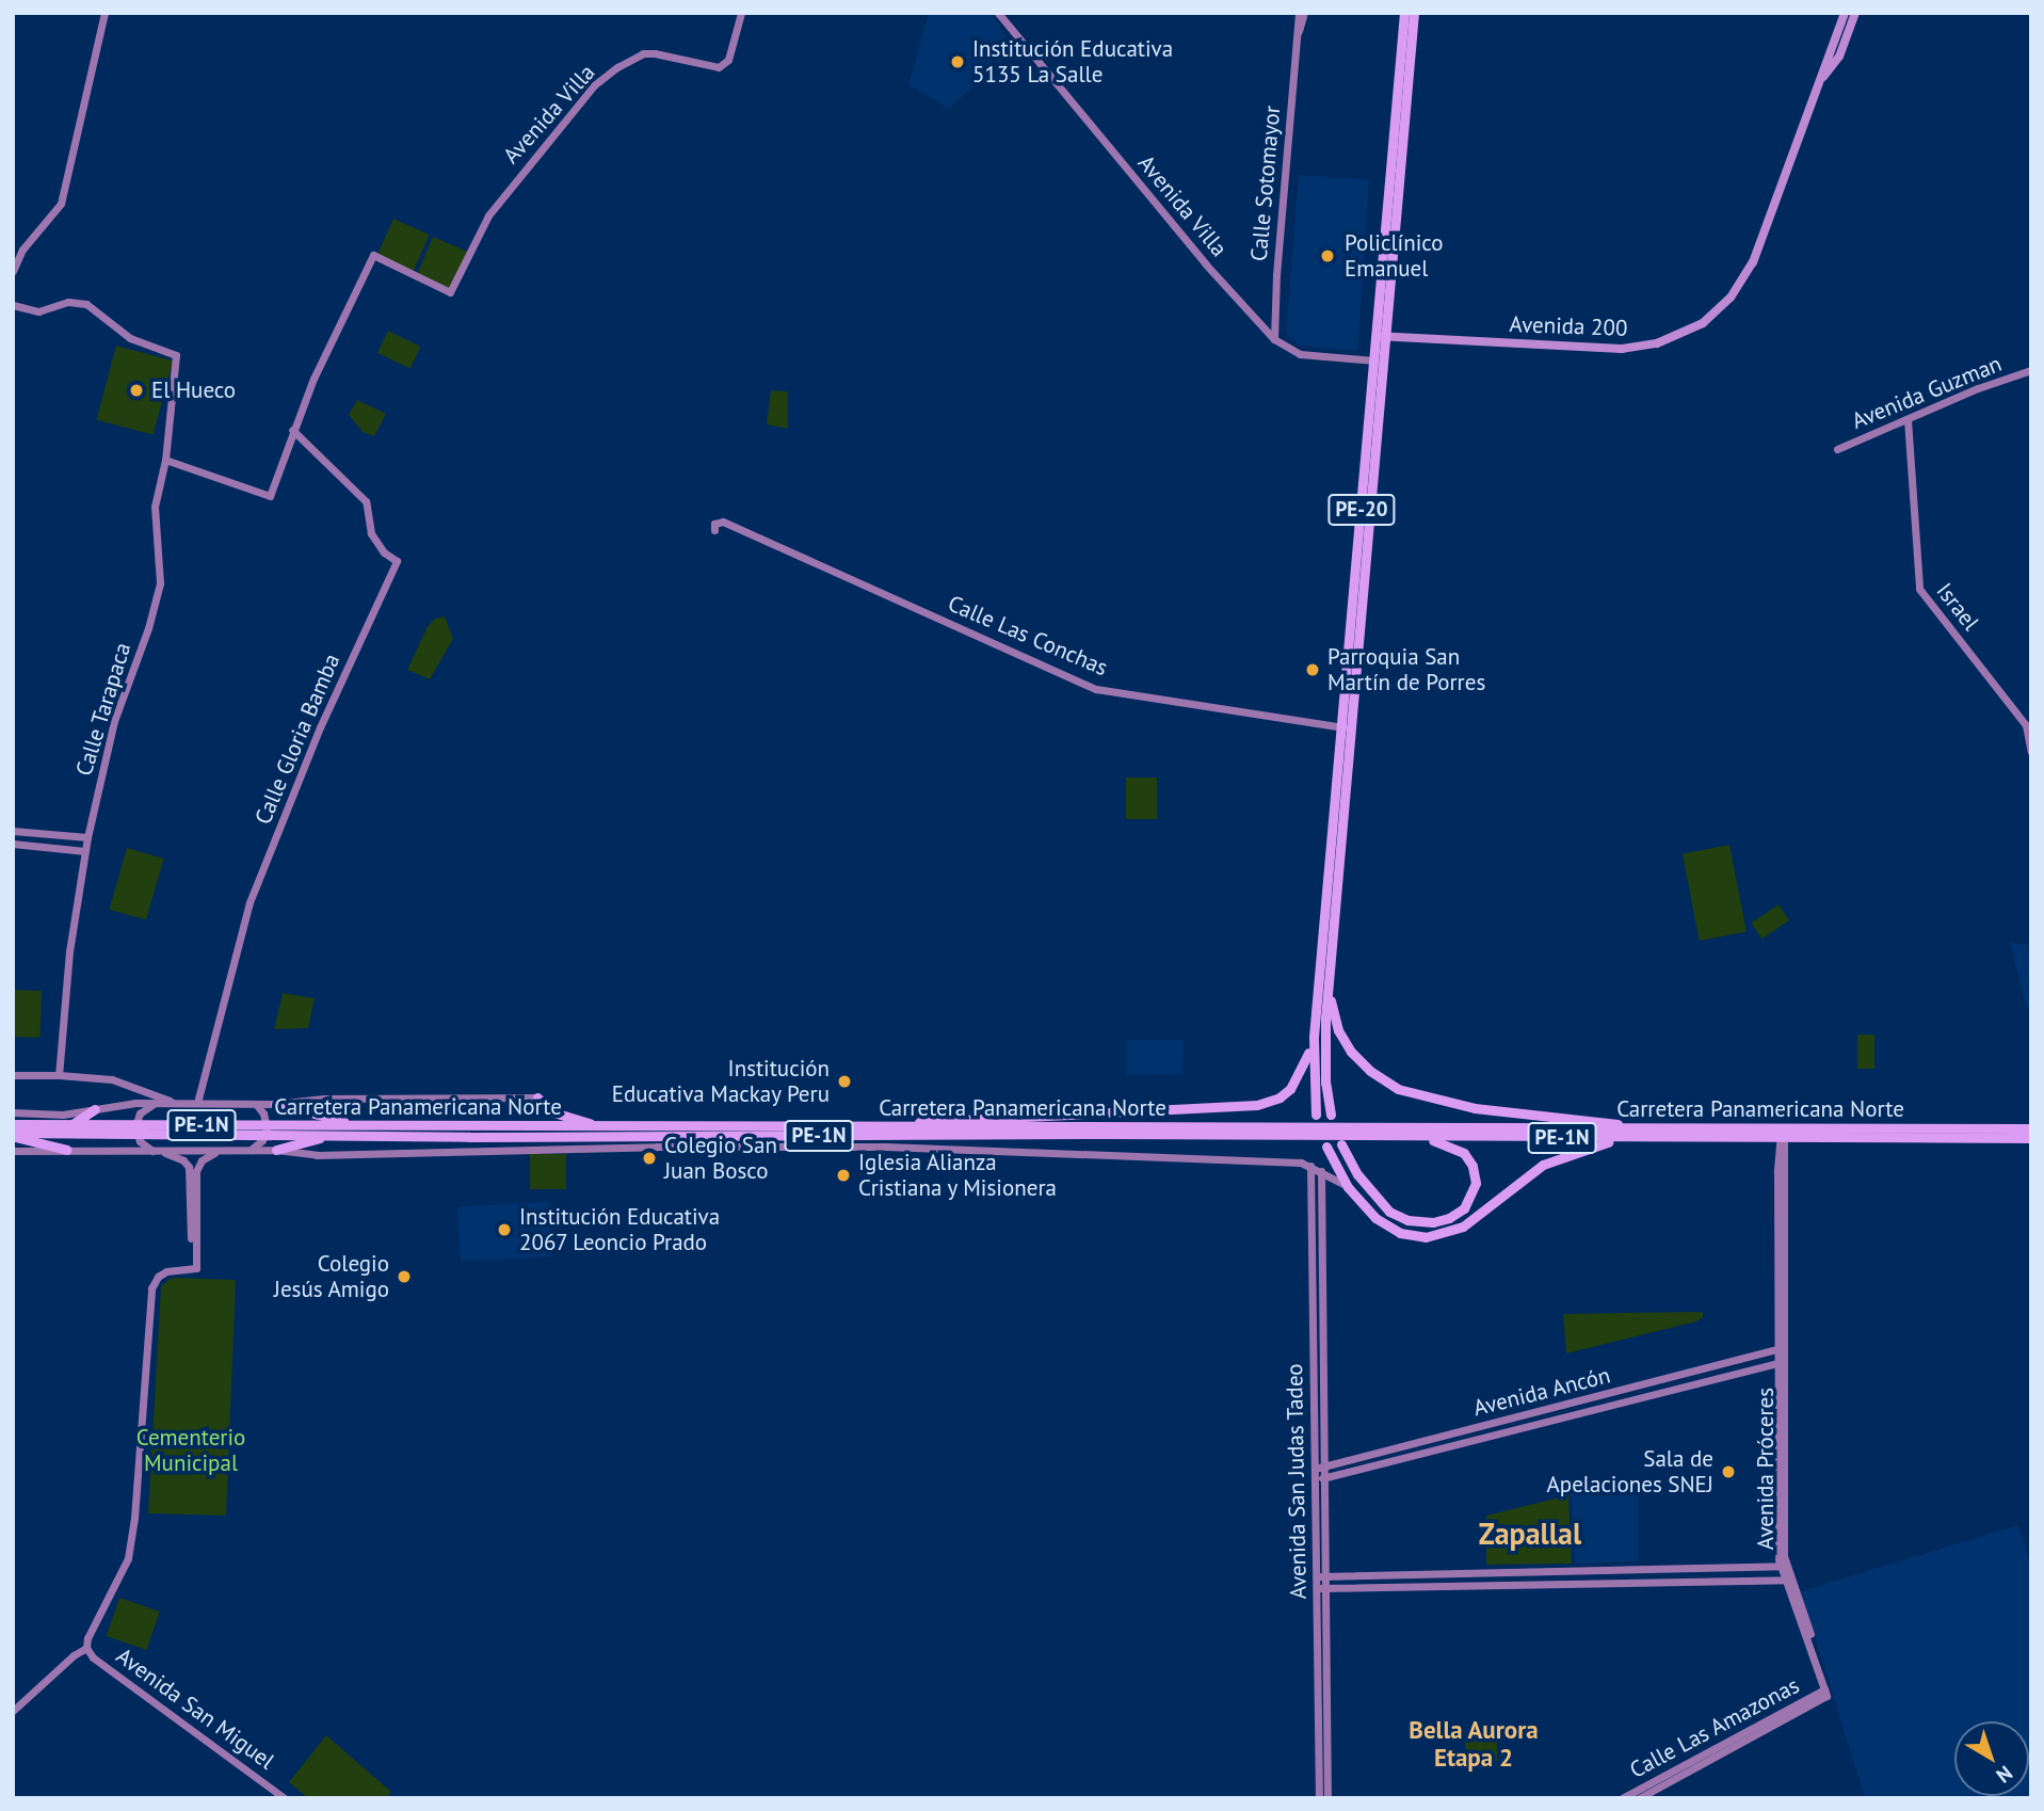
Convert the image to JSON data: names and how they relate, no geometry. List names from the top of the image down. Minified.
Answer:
{"streets":{"highway":["PE-20","Carretera Panamericana Norte","PE-1N"],"main road":["Avenida 200"],"street":["Avenida Villa","Calle Sotomayor","Avenida Guzman","Israel","Calle Las Conchas","Calle Tarapaca","Calle Gloria Bamba","Avenida Ancón","Avenida Próceres","Avenida San Judas Tadeo","Avenida San Miguel","Calle Las Amazonas"]},"crossings":[["Avenida Villa","Calle Sotomayor"],["Avenida Villa","PE-20"],["Avenida Villa","Calle Gloria Bamba"],["Avenida 200","PE-20"],["Avenida Guzman","Israel"],["PE-20","Calle Las Conchas"],["Carretera Panamericana Norte","Avenida Próceres"],["Avenida Ancón","Avenida Próceres"],["Avenida Ancón","Avenida San Judas Tadeo"],["Avenida Próceres","Calle Las Amazonas"]],"districts":["Zapallal","Bella Aurora Etapa 2"],"parks":["Cementerio Municipal"],"places":["Institución Educativa 5135 La Salle","Policlínico Emanuel","El Hueco","Parroquia San Martín de Porres","Institución Educativa Mackay Peru","Colegio San Juan Bosco","Iglesia Alianza Cristiana y Misionera","Institución Educativa 2067 Leoncio Prado","Colegio Jesús Amigo","Sala de Apelaciones SNEJ"],"north":"bottom right"}
